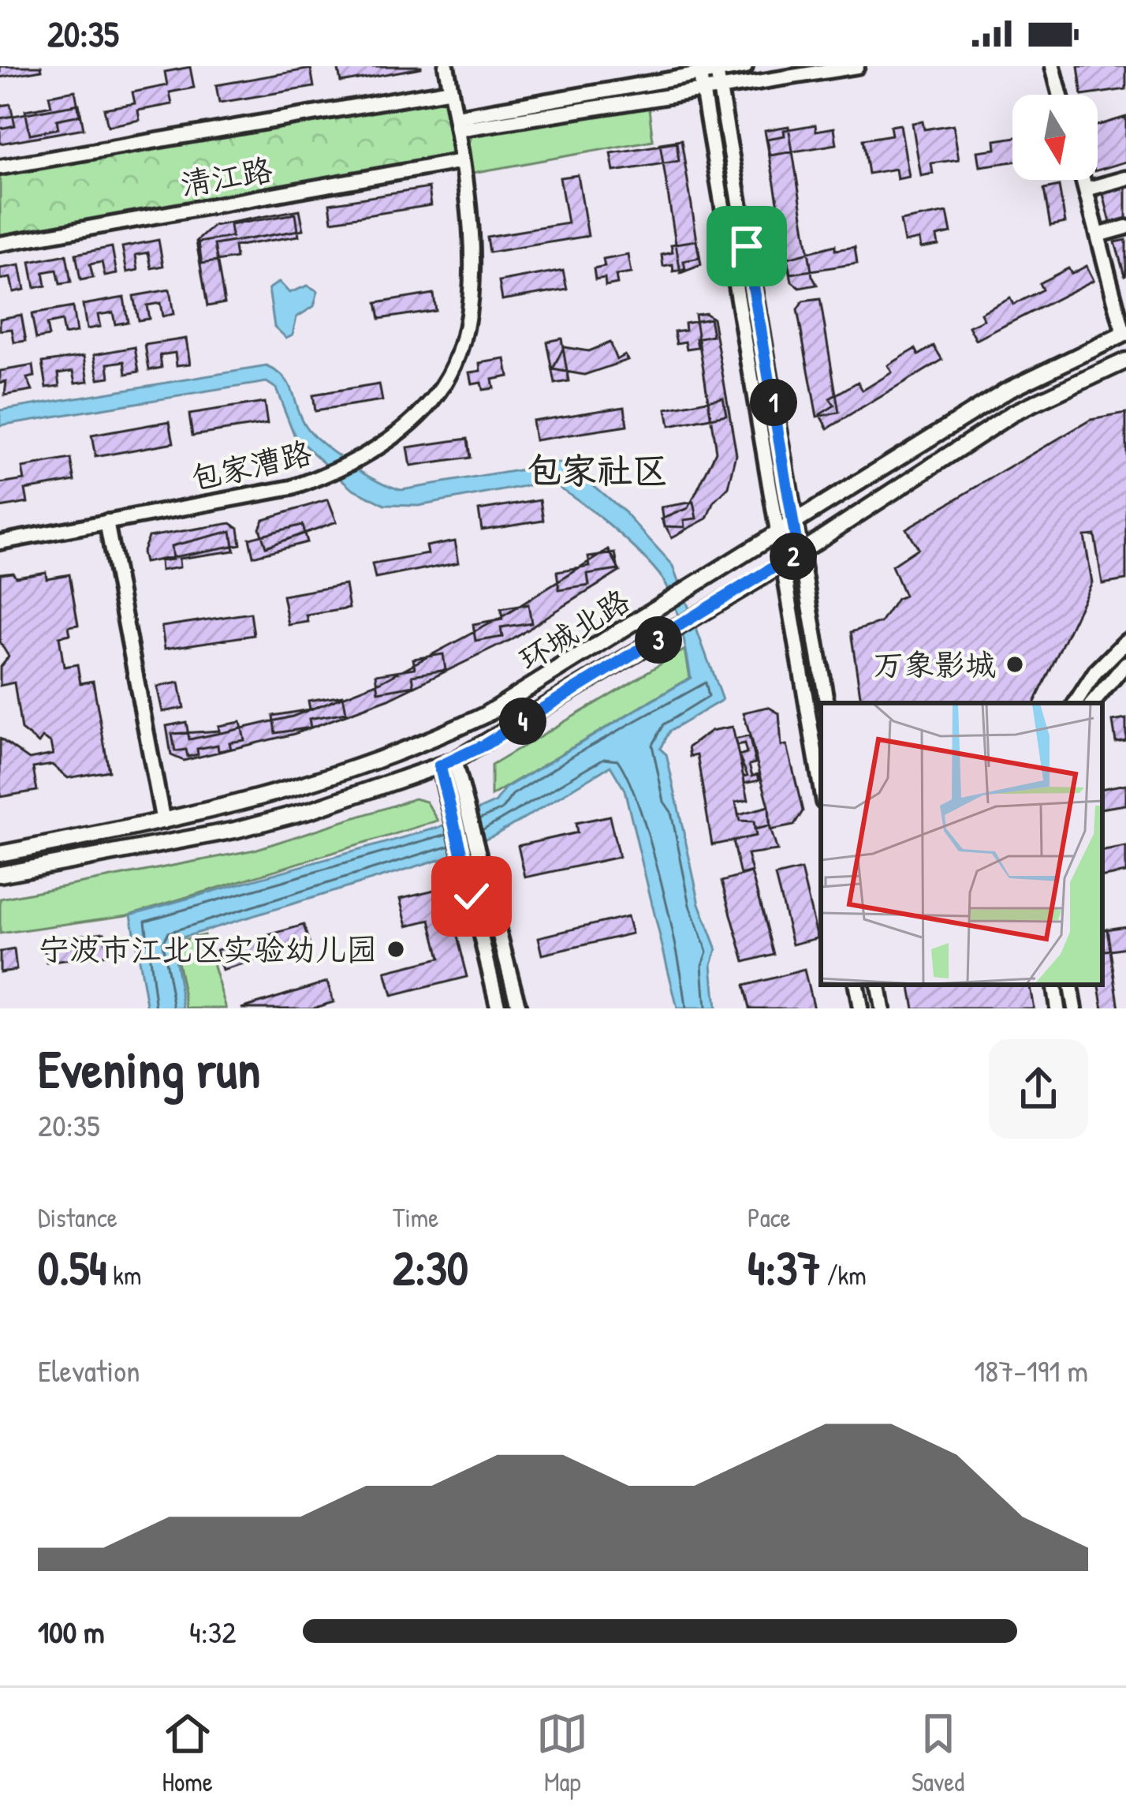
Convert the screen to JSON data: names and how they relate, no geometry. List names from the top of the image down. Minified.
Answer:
{"streets":{"main road":["环城北路"],"street":["清江路","包家漕路"]},"crossings":[["清江路","包家漕路"]],"districts":["包家社区"],"places":["万象影城","宁波市江北区实验幼儿园"],"north":"bottom","page":{"status":"20:35","pins":["1","2","3","4"],"heading":["Evening run","20:35"],"stats":[["Distance","0.54 km"],["Time","2:30"],["Pace","4:37 /km"]],"chart":["Elevation","187–191 m"],"list":[{"name":"100 m","note":"4:32"}],"tabs":["Home","Map","Saved"]}}
